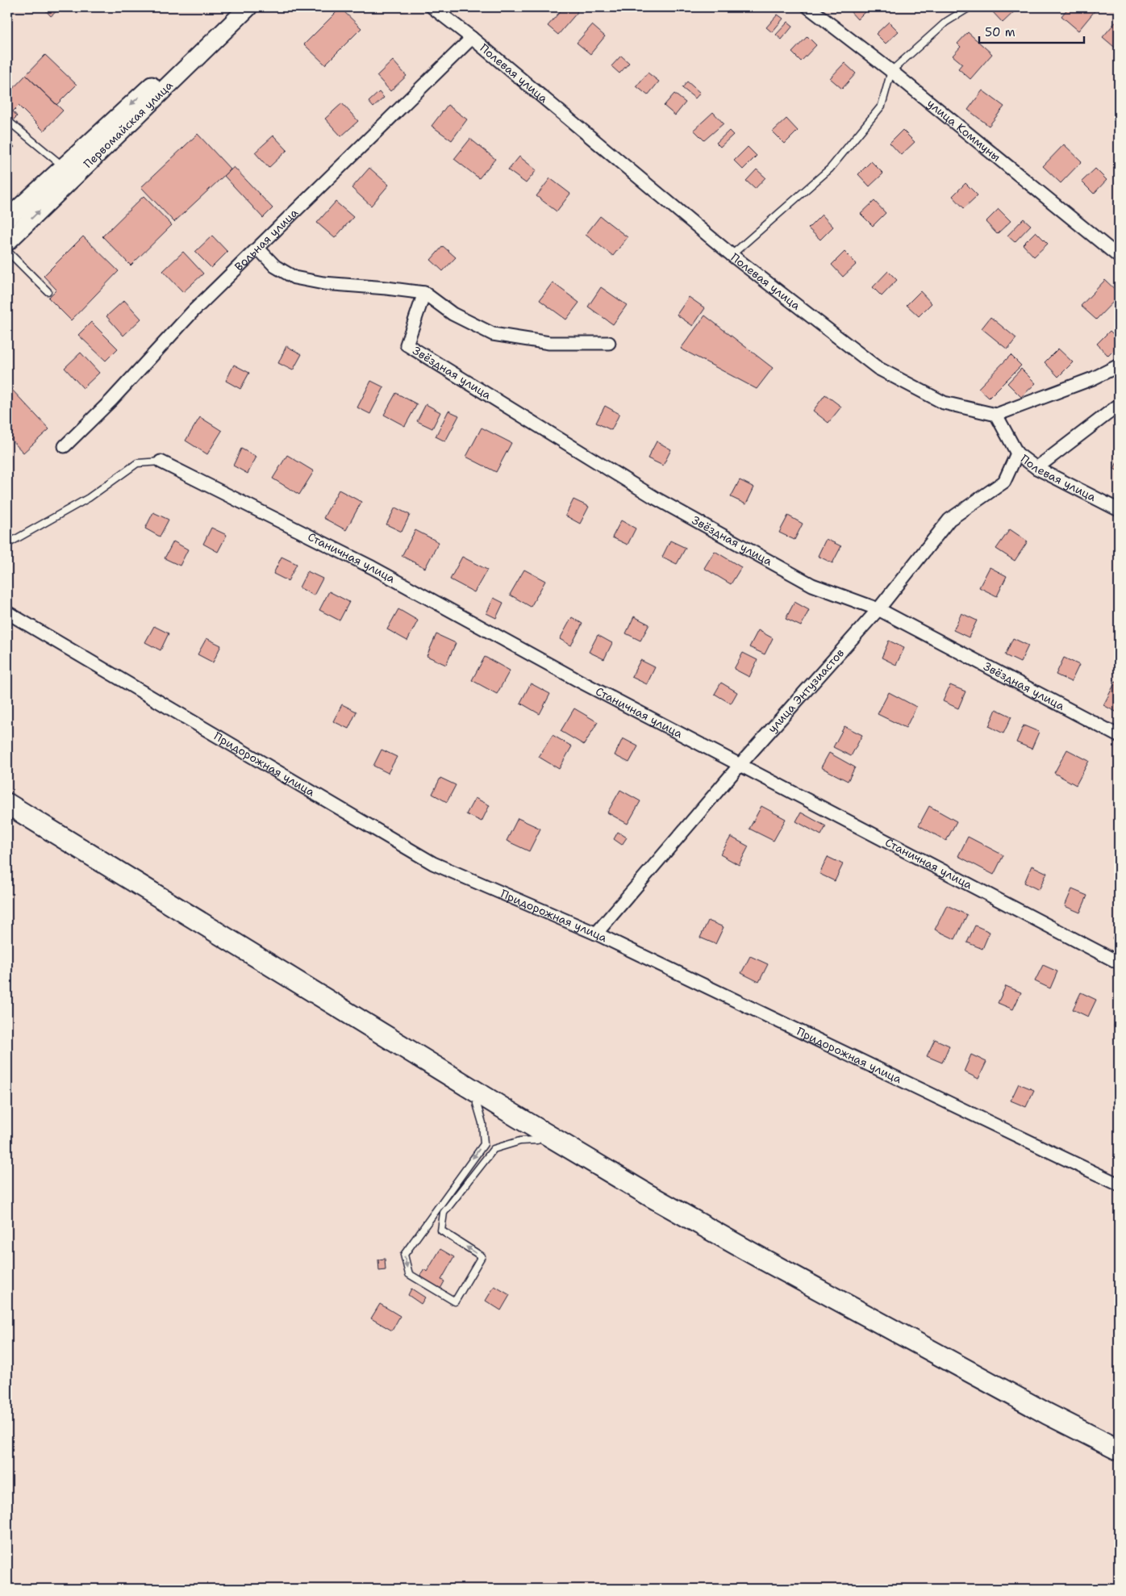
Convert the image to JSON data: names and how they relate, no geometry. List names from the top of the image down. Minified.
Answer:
{"streets":{"main road":["Первомайская улица"],"street":["Полевая улица","улица Коммуны","Вольная улица","Звёздная улица","Станичная улица","улица Энтузиастов","Придорожная улица"]},"crossings":[["Полевая улица","Вольная улица"],["Полевая улица","улица Энтузиастов"],["Звёздная улица","улица Энтузиастов"],["Станичная улица","улица Энтузиастов"],["улица Энтузиастов","Придорожная улица"]],"scale_bar":"50 m"}
